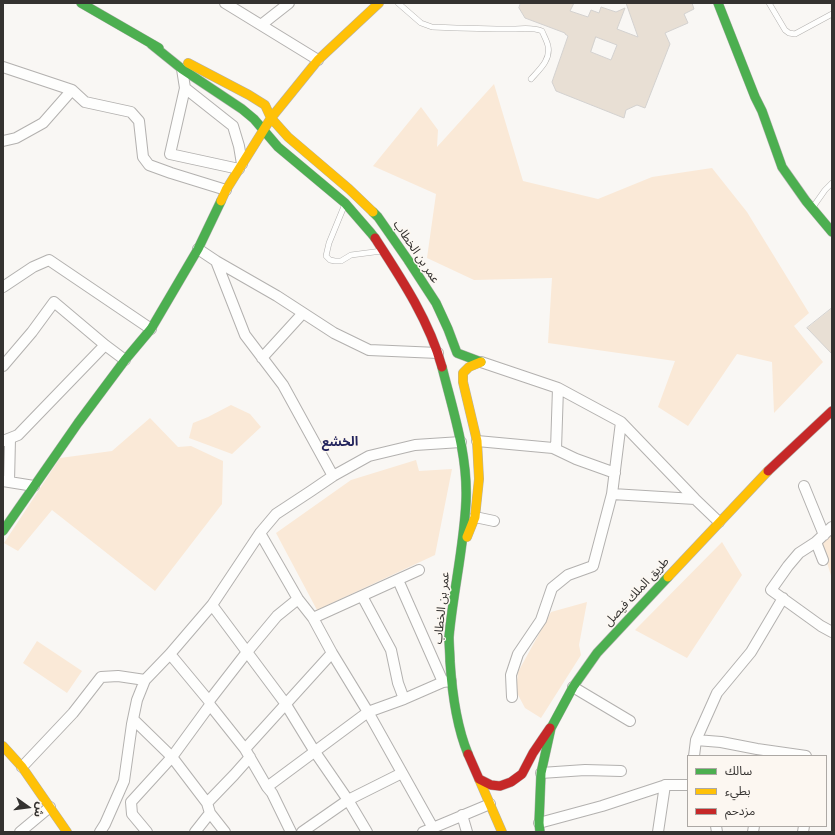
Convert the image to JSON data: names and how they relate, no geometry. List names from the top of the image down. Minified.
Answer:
{"streets":{"street":["عمر بن الخطاب","طريق الملك فيصل"]},"districts":["الخشع"],"legend":["سالك","بطيء","مزدحم"],"north":"right"}
